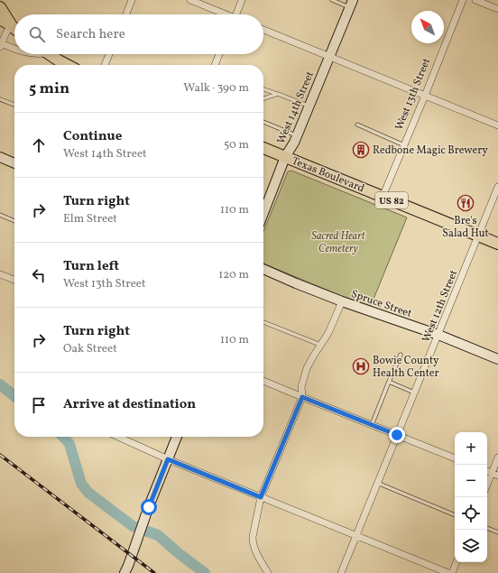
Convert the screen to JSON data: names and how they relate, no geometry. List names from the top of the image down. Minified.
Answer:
{"streets":{"main road":["Texas Boulevard","US 82"],"street":["West 13th Street","West 14th Street","Spruce Street","West 12th Street"]},"crossings":[["West 13th Street","Texas Boulevard"],["West 14th Street","Texas Boulevard"],["Texas Boulevard","West 12th Street"],["Spruce Street","West 12th Street"]],"parks":["Sacred Heart Cemetery"],"places":{"building":["Redbone Magic Brewery"],"restaurant":["Bre's Salad Hut"],"hospital":["Bowie County Health Center"]},"north":"top left","page":{"search":"Search here","heading":["5 min","Walk · 390 m"],"list":[["Continue","West 14th Street","50 m"],["Turn right","Elm Street","110 m"],["Turn left","West 13th Street","120 m"],["Turn right","Oak Street","110 m"],"Arrive at destination"],"map_buttons":["+","−"]}}
